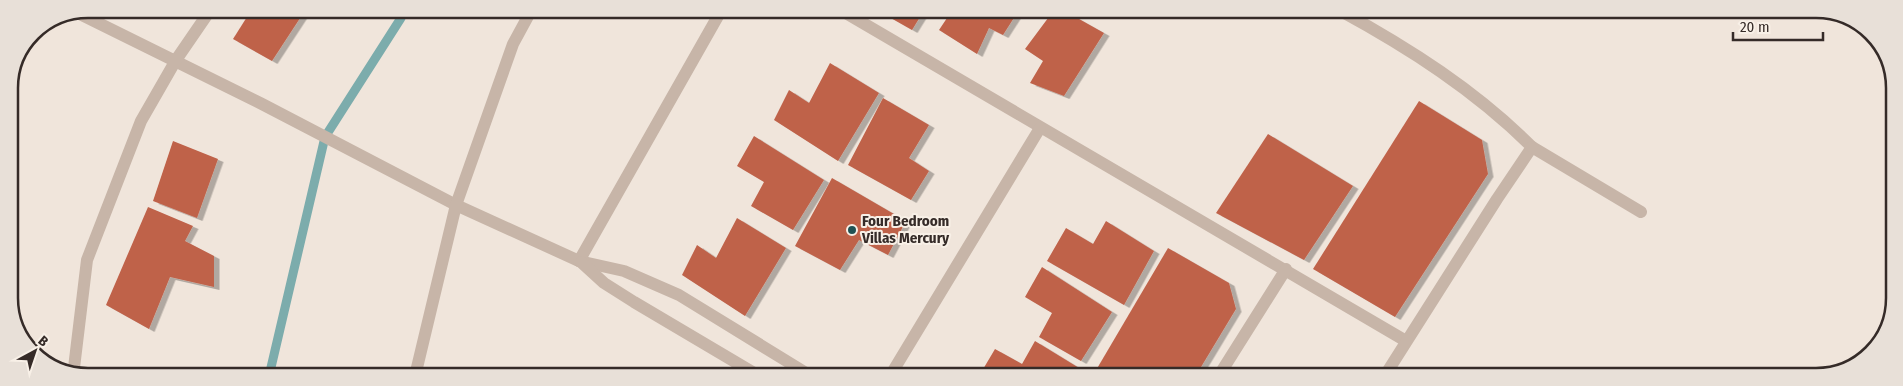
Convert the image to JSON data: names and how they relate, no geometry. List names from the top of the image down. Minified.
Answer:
{"places":["Four Bedroom Villas Mercury"],"scale_bar":"20 m","north":"top right"}
